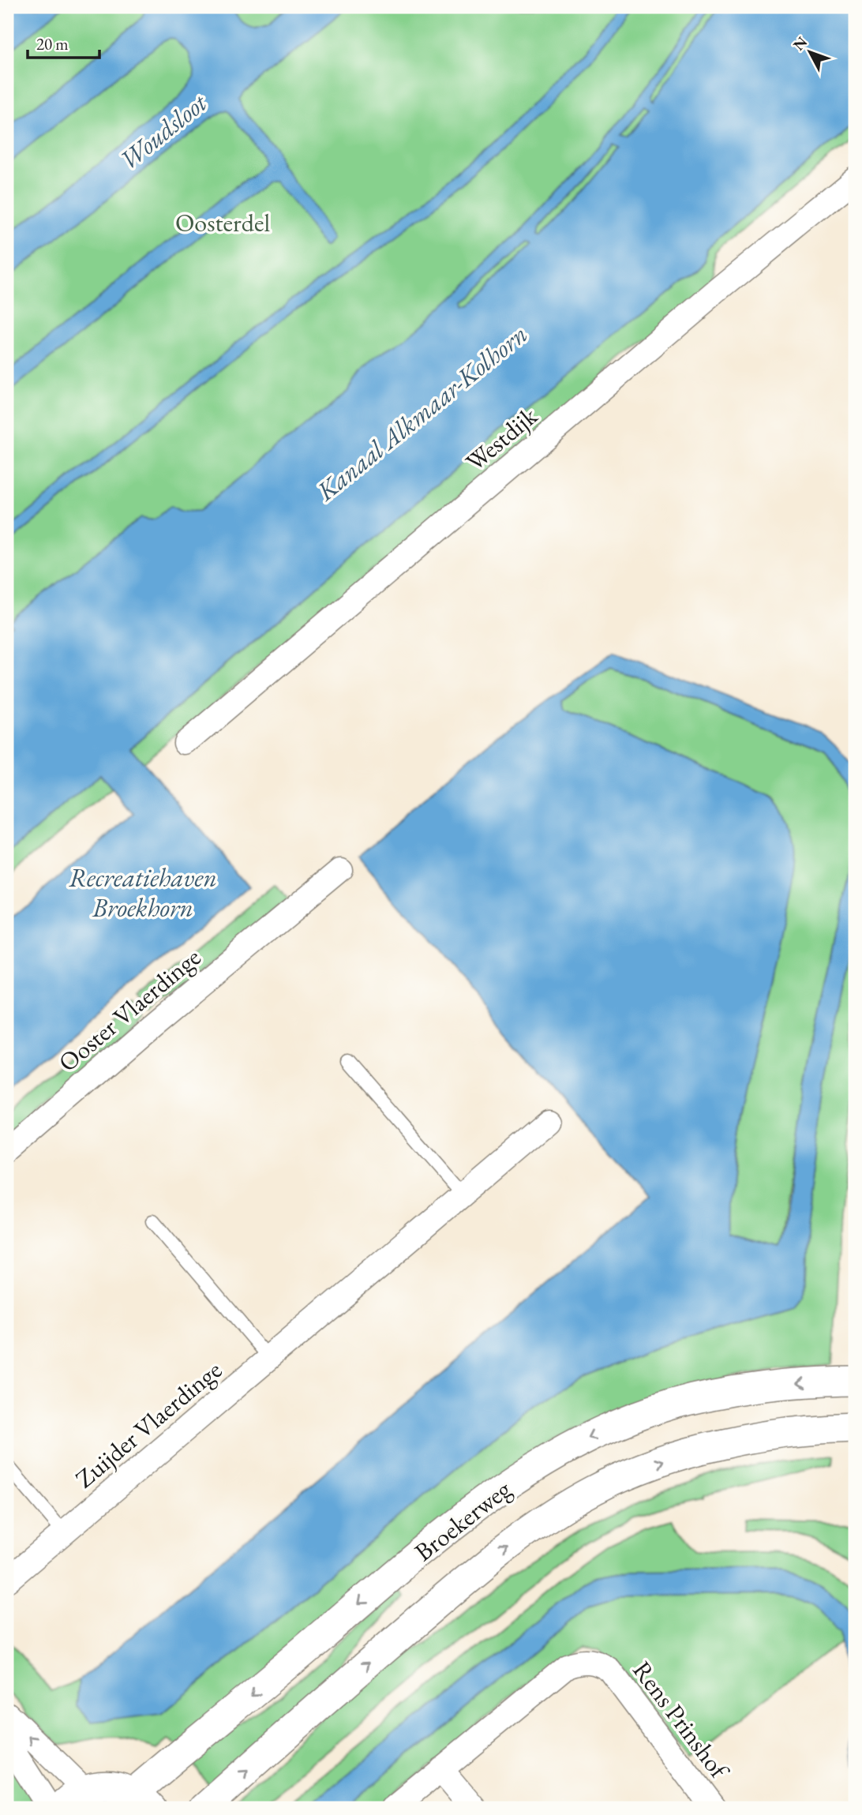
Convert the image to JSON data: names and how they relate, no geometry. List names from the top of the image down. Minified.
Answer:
{"streets":{"street":["Westdijk","Ooster Vlaerdinge","Zuijder Vlaerdinge","Broekerweg","Rens Prinshof"]},"water":["Woudsloot","Kanaal Alkmaar-Kolhorn","Recreatiehaven Broekhorn"],"parks":["Oosterdel"],"scale_bar":"20 m","north":"top left"}
